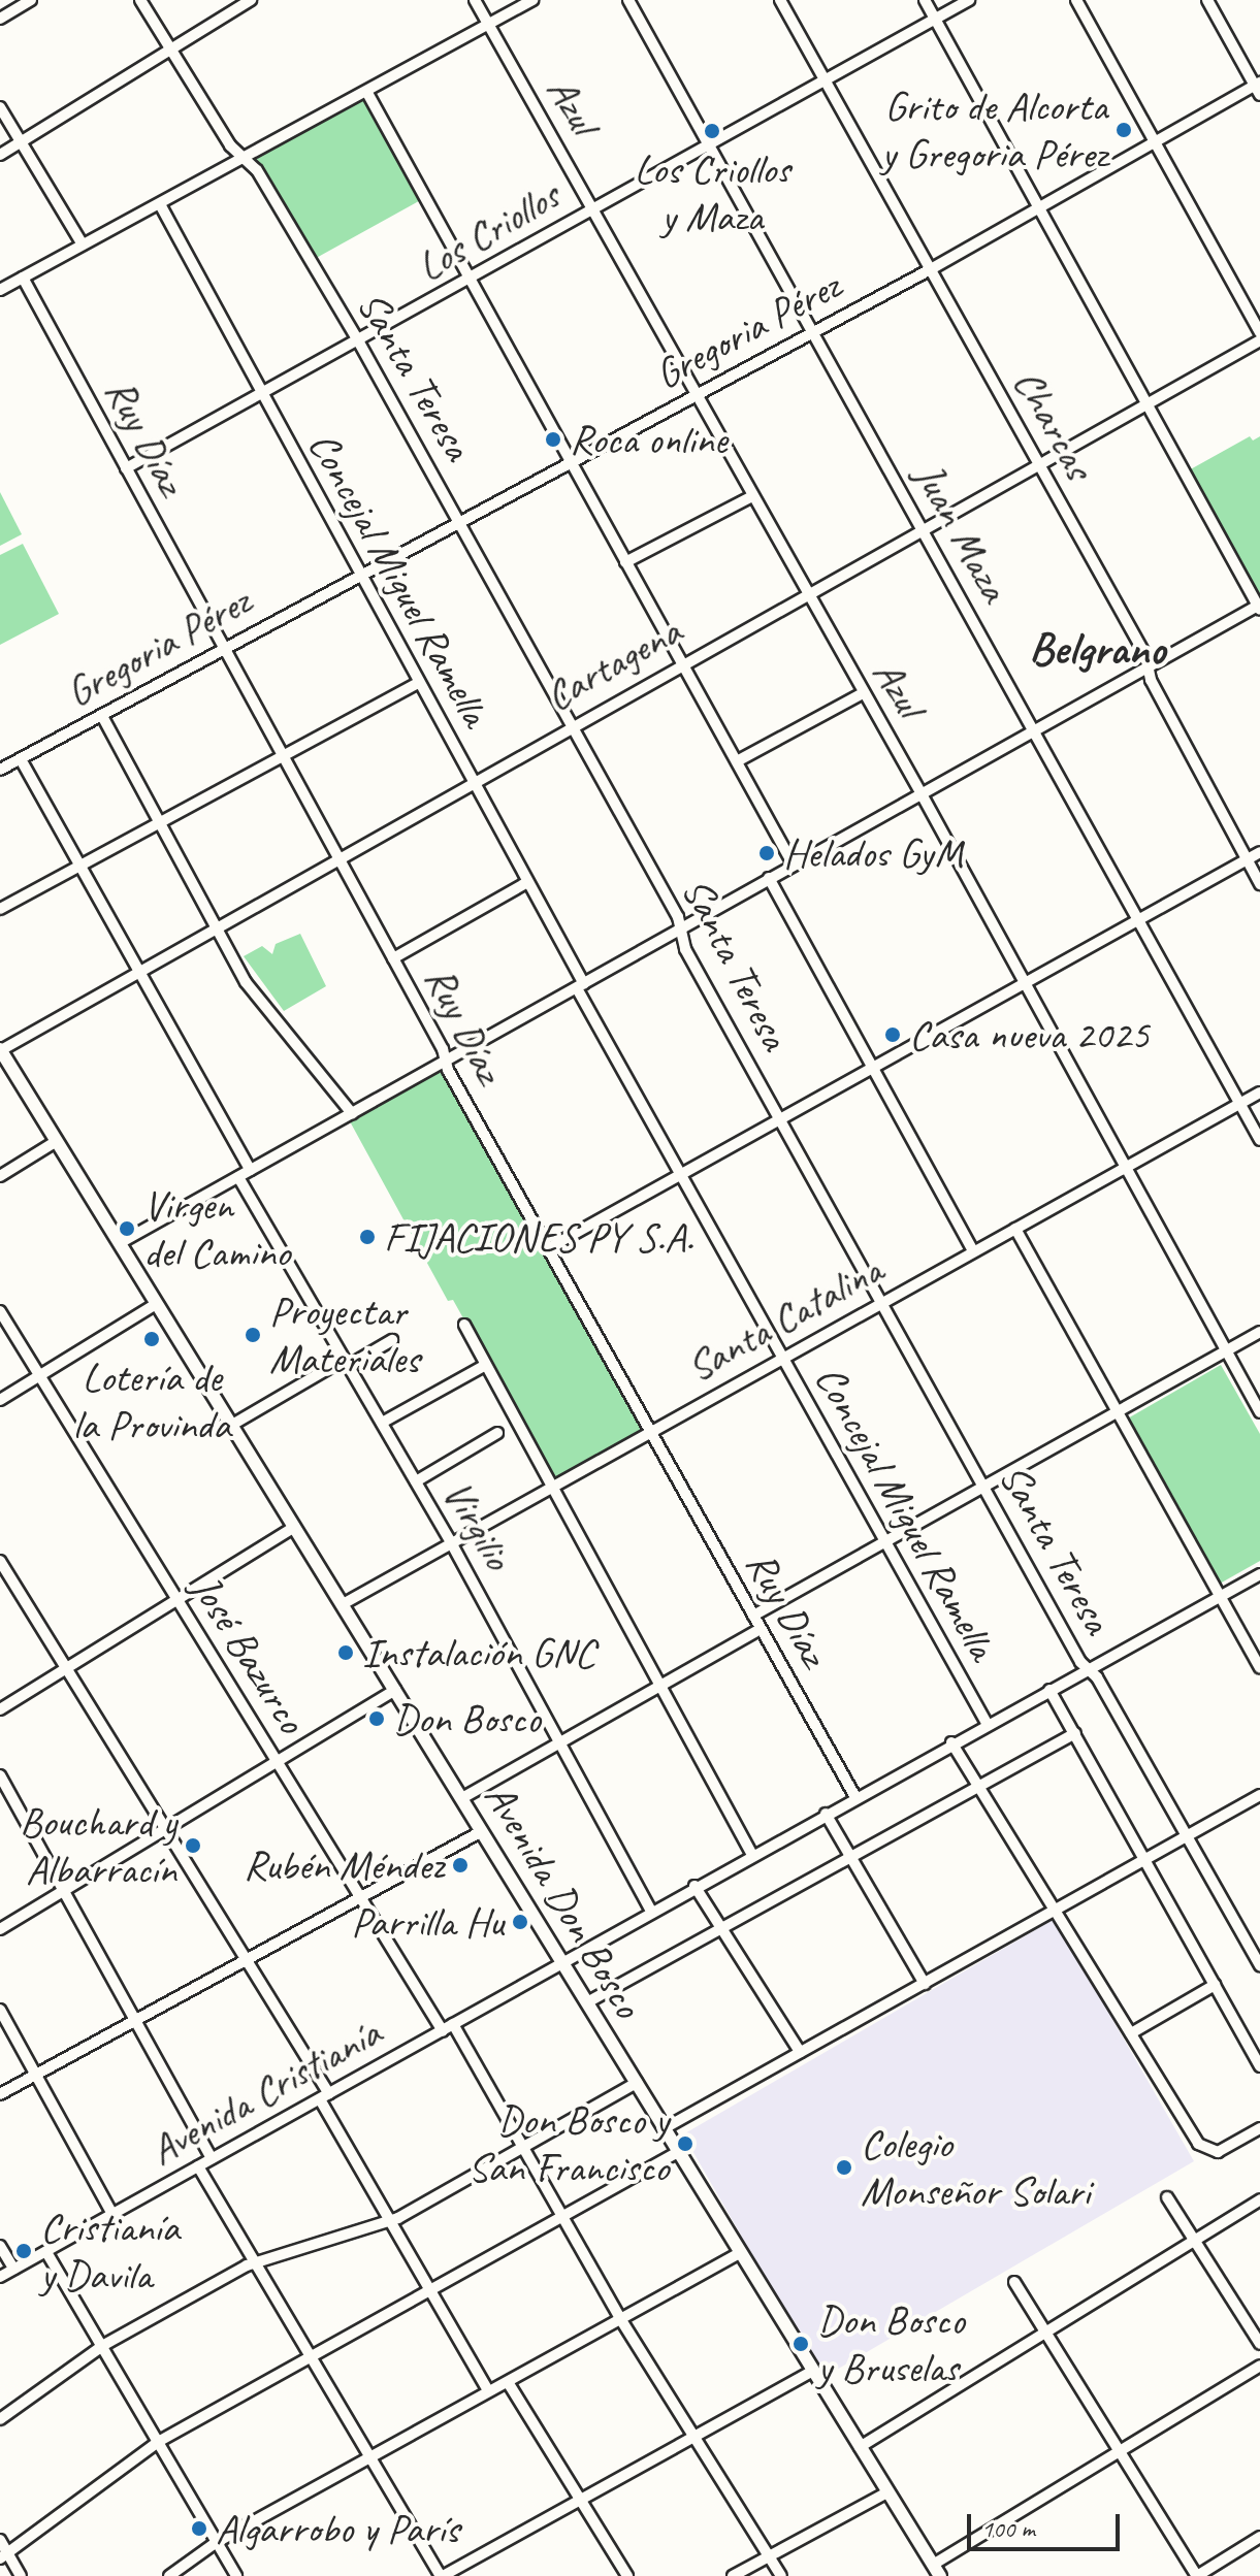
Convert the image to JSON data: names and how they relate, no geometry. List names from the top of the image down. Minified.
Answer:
{"streets":{"main road":["Avenida Don Bosco"],"street":["Azul","Los Criollos","Gregoria Pérez","Santa Teresa","Charcas","Ruy Díaz","Juan Maza","Concejal Miguel Ramella","Cartagena","Santa Catalina","Virgilio","José Bazurco","Avenida Cristianía"]},"crossings":[["Azul","Los Criollos"],["Azul","Gregoria Pérez"],["Azul","Cartagena"],["Azul","Santa Catalina"],["Los Criollos","Santa Teresa"],["Los Criollos","Charcas"],["Los Criollos","Ruy Díaz"],["Los Criollos","Juan Maza"],["Los Criollos","Concejal Miguel Ramella"],["Gregoria Pérez","Santa Teresa"],["Gregoria Pérez","Charcas"],["Gregoria Pérez","Ruy Díaz"],["Gregoria Pérez","Juan Maza"],["Gregoria Pérez","Concejal Miguel Ramella"],["Santa Teresa","Cartagena"],["Santa Teresa","Santa Catalina"],["Santa Teresa","Avenida Cristianía"],["Charcas","Cartagena"],["Ruy Díaz","Cartagena"],["Ruy Díaz","Santa Catalina"],["Ruy Díaz","Avenida Cristianía"],["Juan Maza","Cartagena"],["Juan Maza","Santa Catalina"],["Concejal Miguel Ramella","Cartagena"],["Concejal Miguel Ramella","Santa Catalina"],["Concejal Miguel Ramella","Avenida Cristianía"],["Cartagena","Avenida Don Bosco"],["Santa Catalina","Virgilio"],["Santa Catalina","Avenida Don Bosco"],["Virgilio","Avenida Cristianía"],["José Bazurco","Avenida Cristianía"],["Avenida Don Bosco","Avenida Cristianía"]],"districts":["Belgrano"],"places":["Grito de Alcorta y Gregoria Pérez","Los Criollos y Maza","Roca online","Helados GyM","Casa nueva 2025","Virgen del Camino","FIJACIONES PY S.A.","Proyectar Materiales","Lotería de la Provinda","Instalación GNC","Don Bosco","Bouchard y Albarracín","Rubén Méndez","Parrilla Hu","Don Bosco y San Francisco","Colegio Monseñor Solari","Cristianía y Davila","Don Bosco y Bruselas","Algarrobo y París"],"scale_bar":"100 m"}
